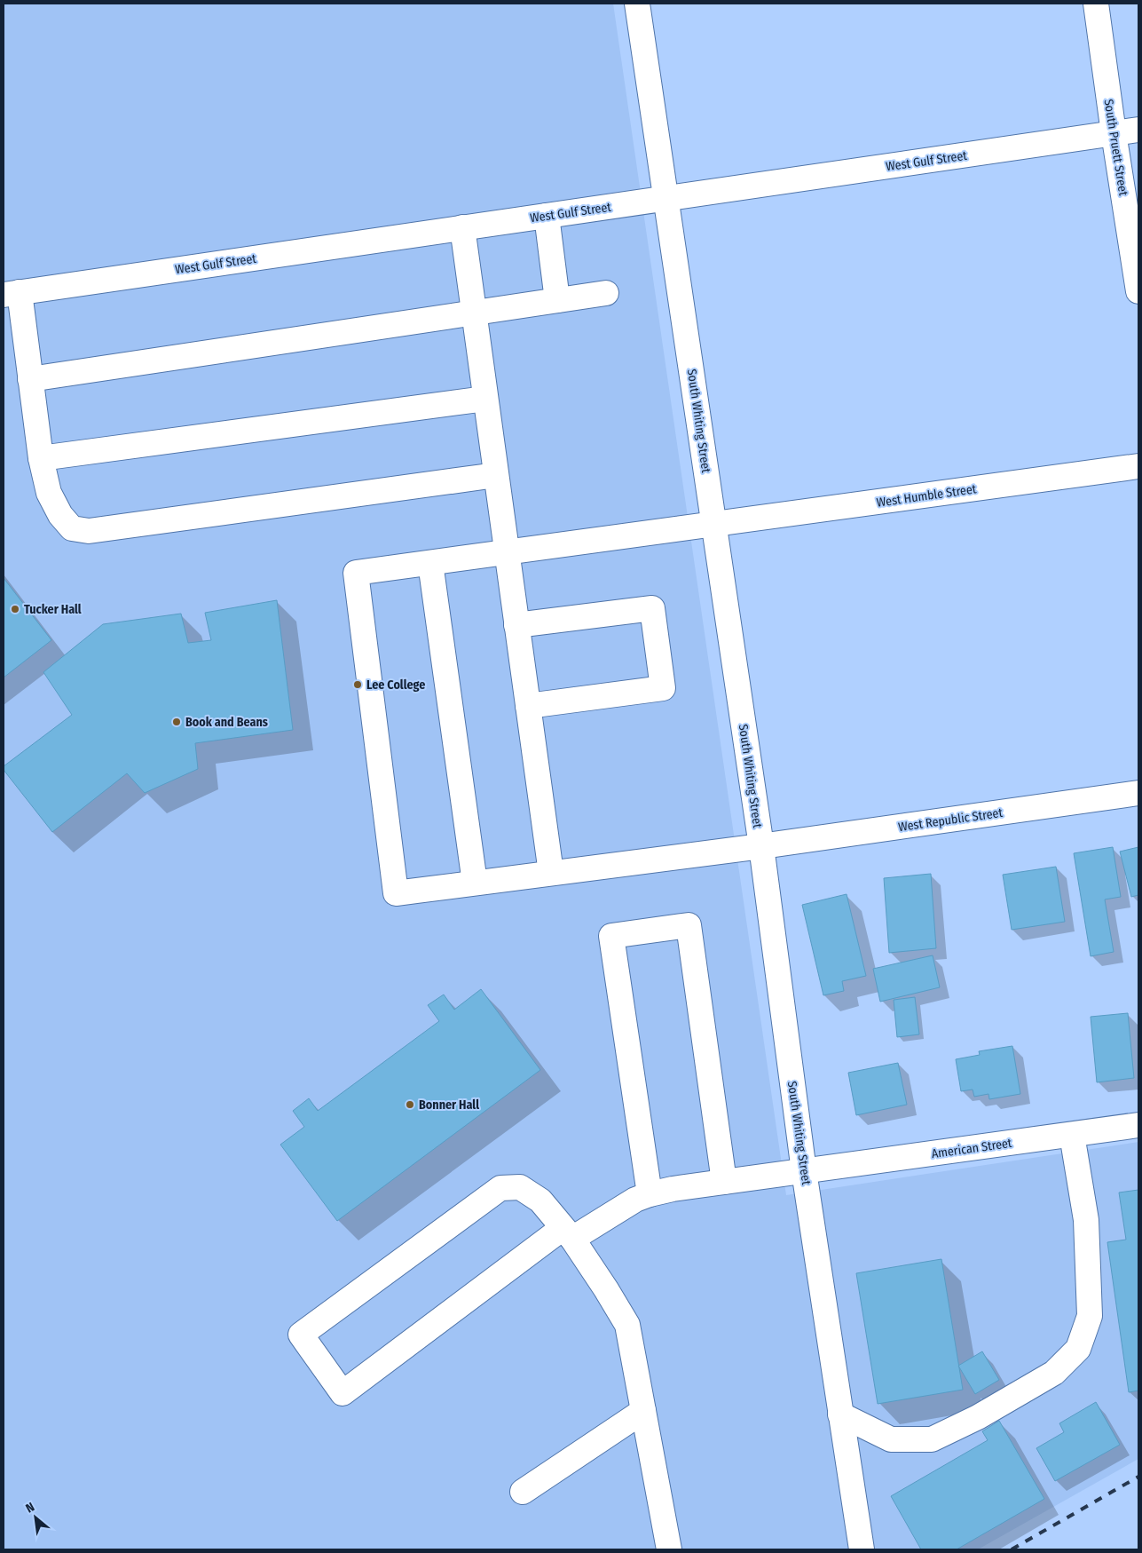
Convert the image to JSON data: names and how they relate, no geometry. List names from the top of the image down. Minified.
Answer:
{"streets":{"street":["South Pruett Street","West Gulf Street","South Whiting Street","West Humble Street","West Republic Street","American Street"]},"crossings":[["South Pruett Street","West Gulf Street"],["West Gulf Street","South Whiting Street"],["South Whiting Street","West Humble Street"],["South Whiting Street","West Republic Street"],["South Whiting Street","American Street"],["West Humble Street","West Republic Street"]],"places":["Tucker Hall","Lee College","Book and Beans","Bonner Hall"],"north":"top left"}
